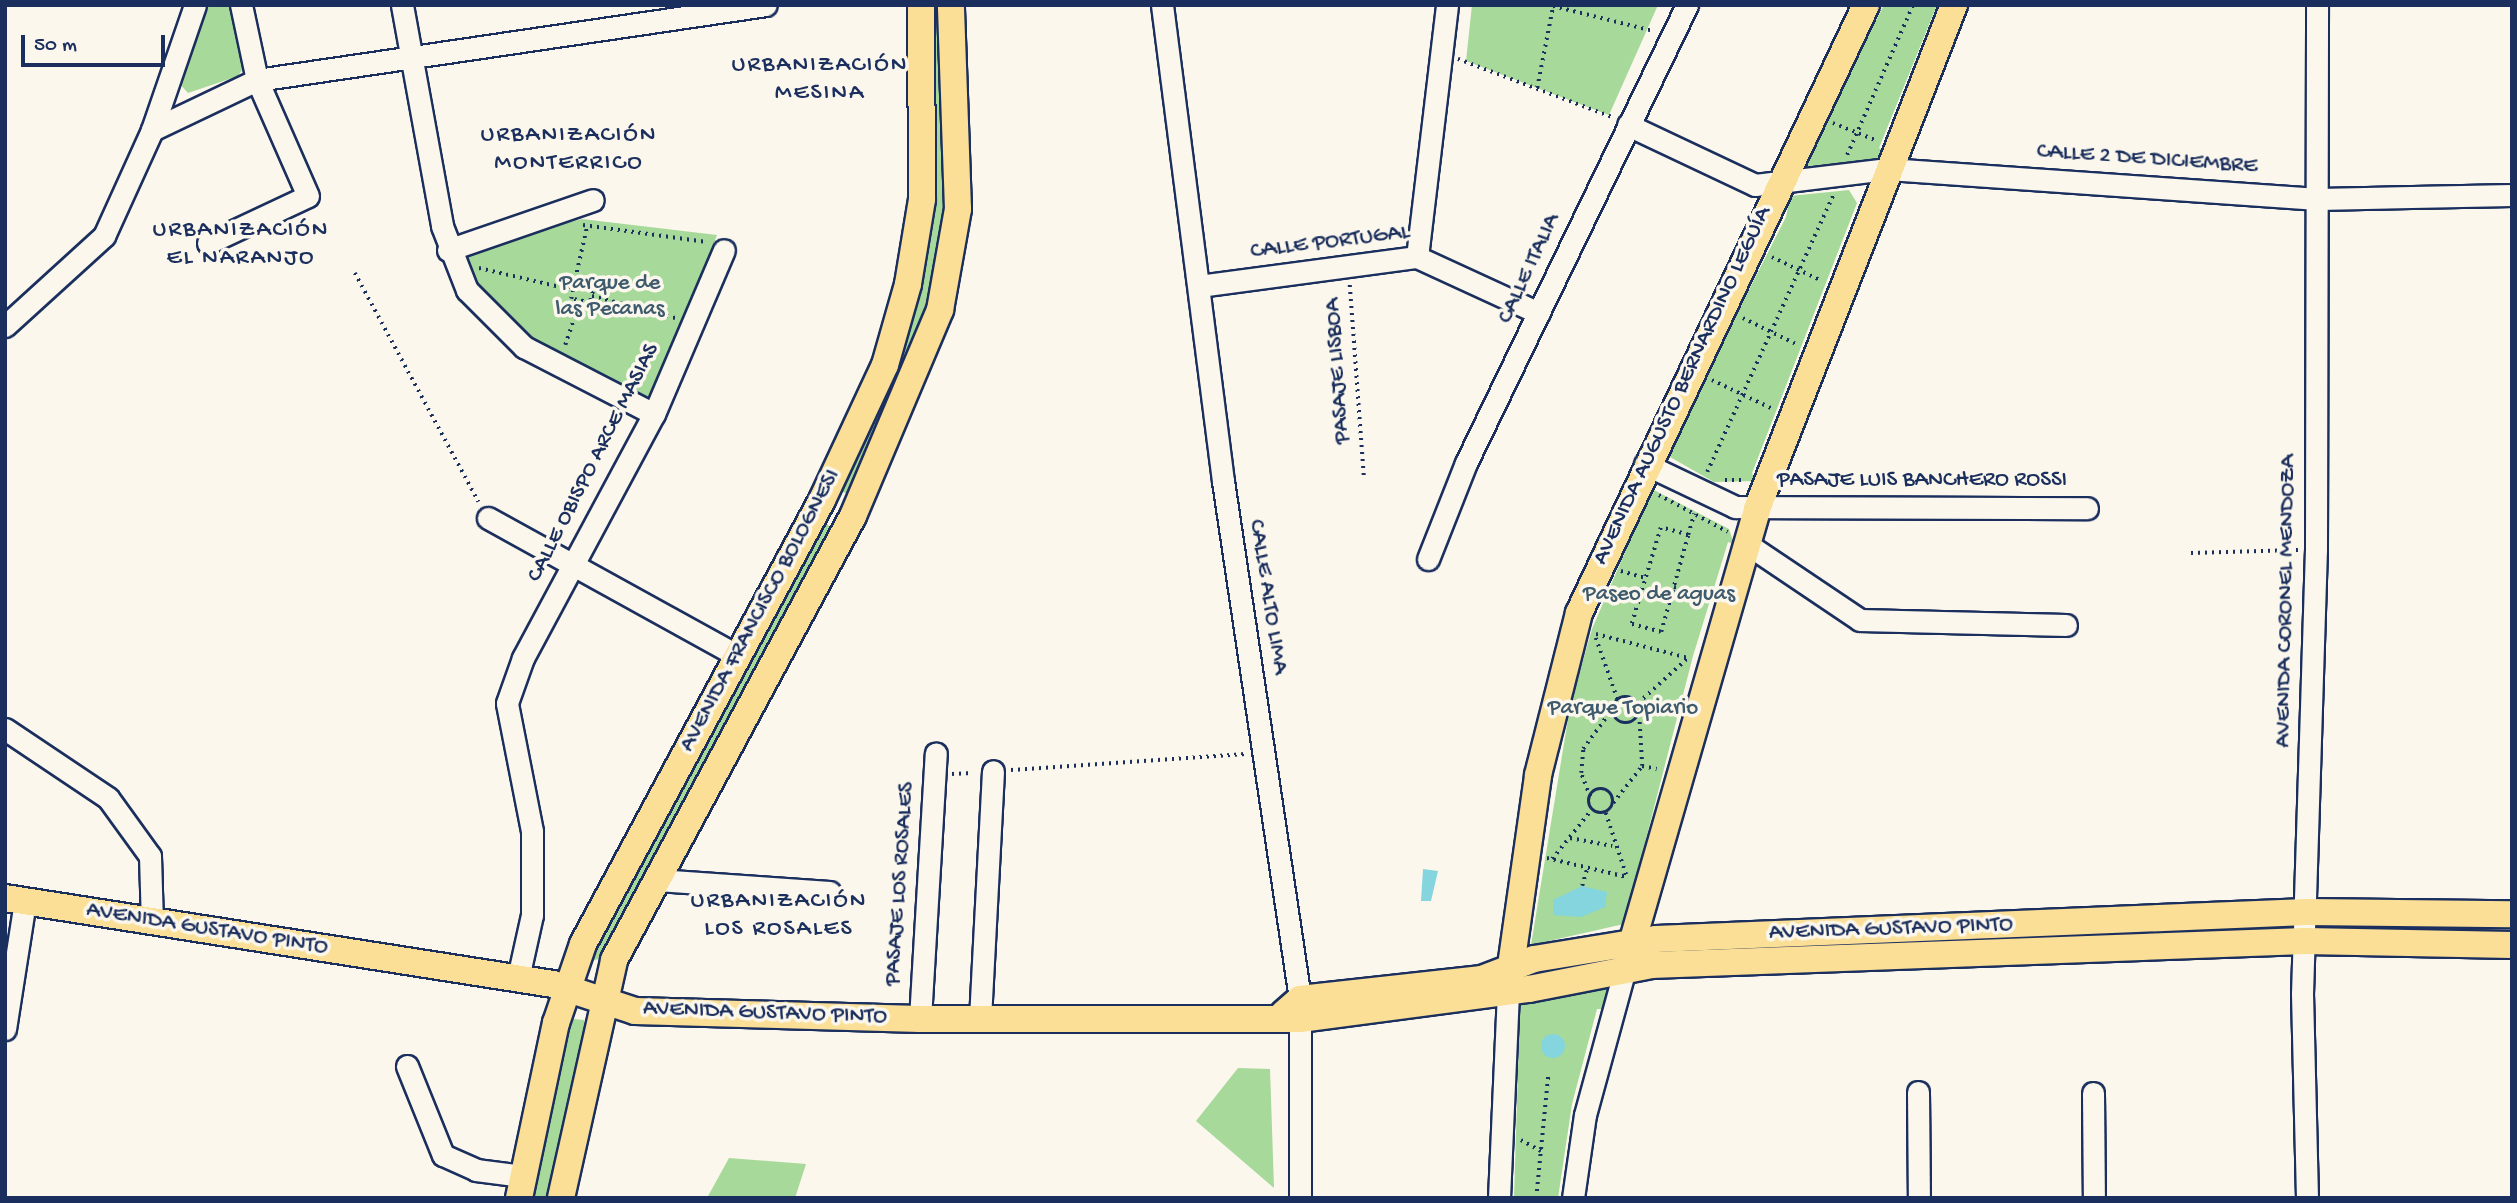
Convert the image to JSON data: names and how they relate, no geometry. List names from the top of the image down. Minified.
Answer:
{"streets":{"main road":["AVENIDA AUGUSTO BERNARDINO LEGUÍA","AVENIDA FRANCISCO BOLOGNESI","AVENIDA GUSTAVO PINTO"],"street":["CALLE 2 DE DICIEMBRE","CALLE PORTUGAL","CALLE ITALIA","CALLE OBISPO ARCE MASIAS","PASAJE LUIS BANCHERO ROSSI","CALLE ALTO LIMA","AVENIDA CORONEL MENDOZA","PASAJE LOS ROSALES"],"path":["PASAJE LISBOA"]},"crossings":[["CALLE 2 DE DICIEMBRE","CALLE ITALIA"],["CALLE 2 DE DICIEMBRE","AVENIDA AUGUSTO BERNARDINO LEGUÍA"],["CALLE 2 DE DICIEMBRE","AVENIDA CORONEL MENDOZA"],["CALLE PORTUGAL","CALLE ITALIA"],["CALLE PORTUGAL","PASAJE LISBOA"],["CALLE PORTUGAL","CALLE ALTO LIMA"],["AVENIDA AUGUSTO BERNARDINO LEGUÍA","PASAJE LUIS BANCHERO ROSSI"],["AVENIDA AUGUSTO BERNARDINO LEGUÍA","AVENIDA GUSTAVO PINTO"],["CALLE OBISPO ARCE MASIAS","AVENIDA GUSTAVO PINTO"],["CALLE ALTO LIMA","AVENIDA GUSTAVO PINTO"],["AVENIDA CORONEL MENDOZA","AVENIDA GUSTAVO PINTO"],["AVENIDA FRANCISCO BOLOGNESI","AVENIDA GUSTAVO PINTO"],["PASAJE LOS ROSALES","AVENIDA GUSTAVO PINTO"]],"districts":["URBANIZACIÓN MESINA","URBANIZACIÓN MONTERRICO","URBANIZACIÓN EL NARANJO","URBANIZACIÓN LOS ROSALES"],"parks":["Parque de las Pecanas","Paseo de aguas","Parque Topiario"],"scale_bar":"50 m"}
